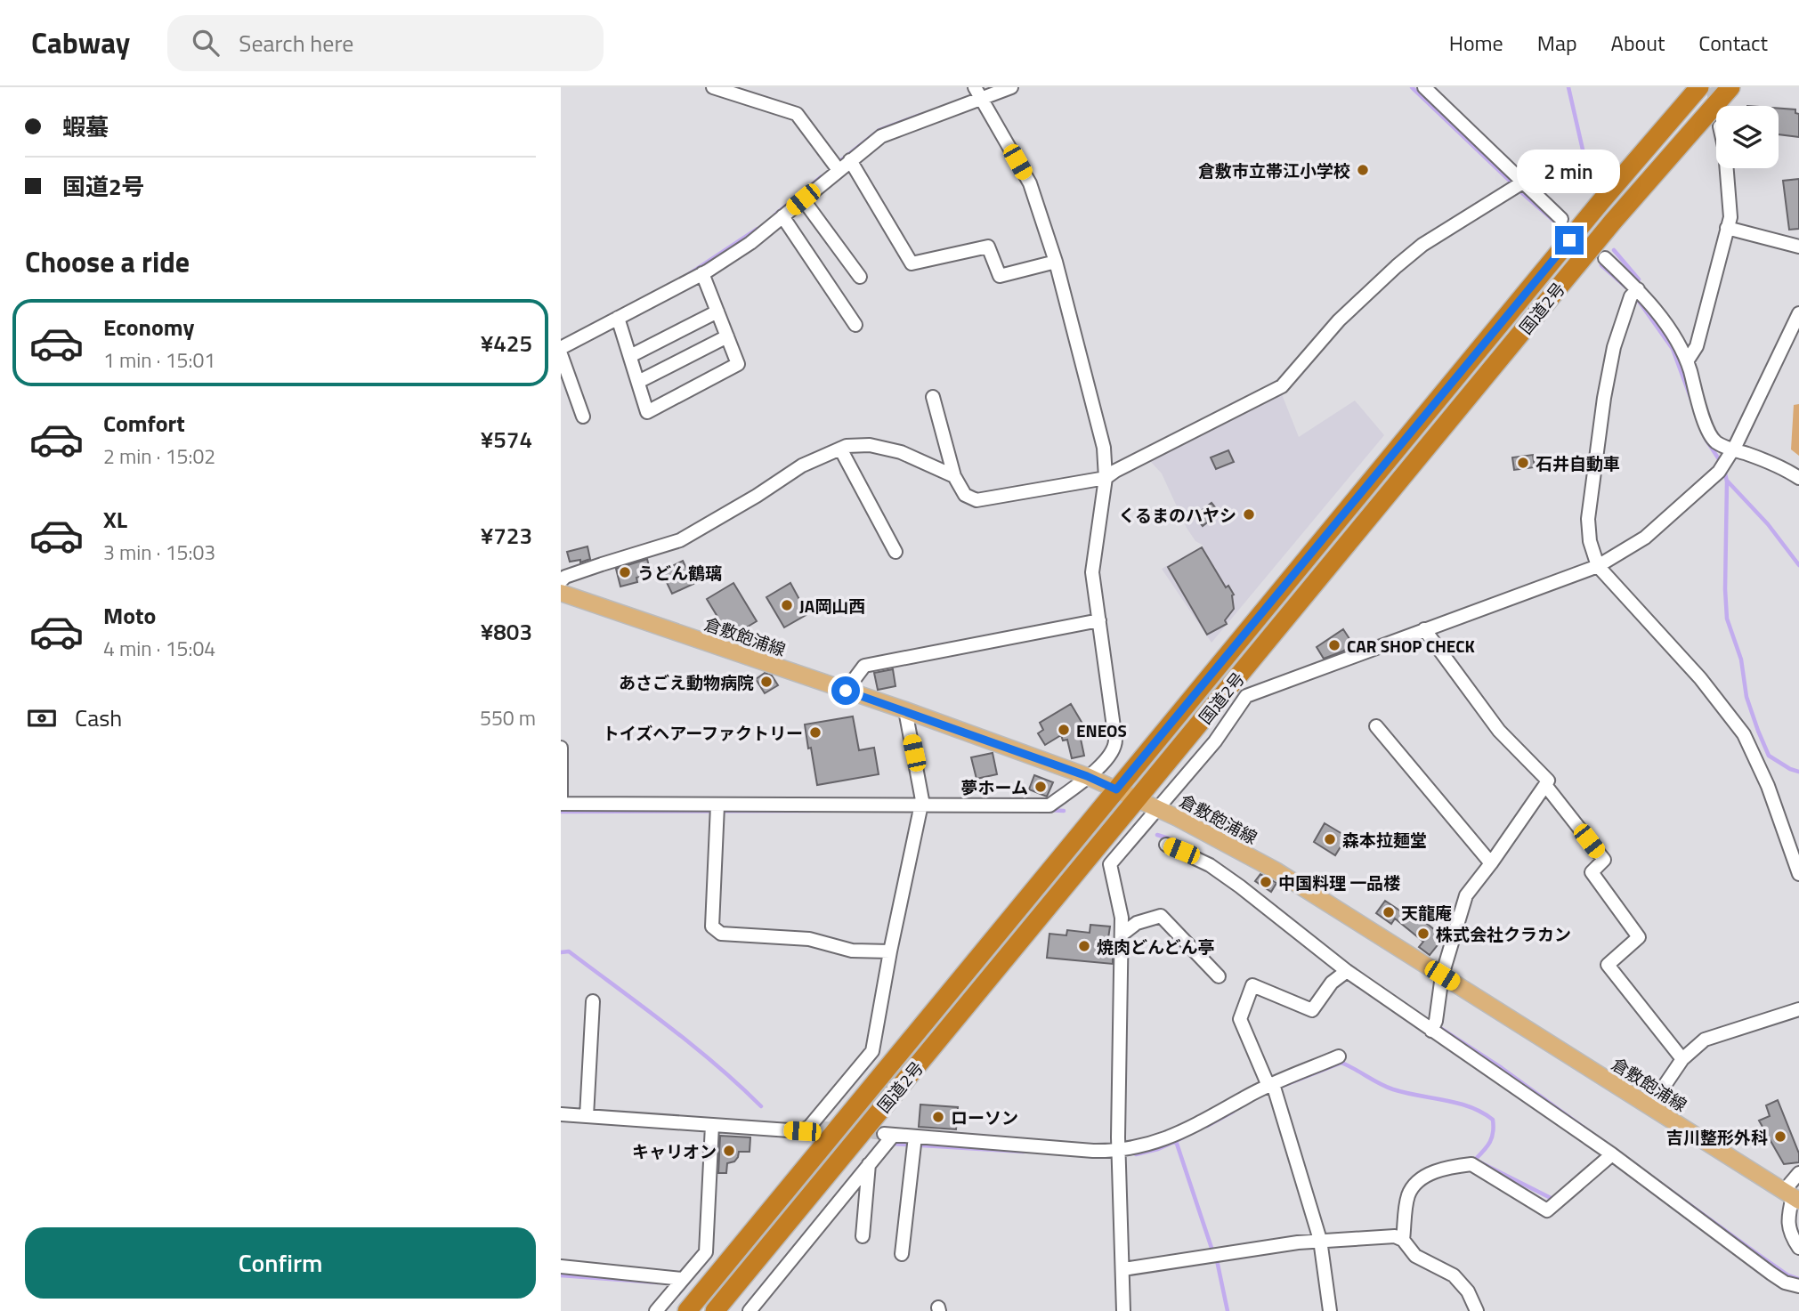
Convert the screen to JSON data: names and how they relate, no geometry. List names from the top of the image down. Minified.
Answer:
{"streets":{"highway":["国道2号"],"main road":["倉敷飽浦線"]},"crossings":[["国道2号","倉敷飽浦線"]],"places":["倉敷市立帯江小学校","石井自動車","くるまのハヤシ","うどん鶴璃","JA岡山西","CAR SHOP CHECK","あさごえ動物病院","ENEOS","トイズヘアーファクトリー","夢ホーム","森本拉麺堂","中国料理 一品楼","天龍庵","株式会社クラカン","焼肉どんどん亭","ローソン","吉川整形外科","キャリオン"],"page":{"header":"Cabway","search":"Search here","nav":["Home","Map","About","Contact"],"banner":["蝦蟇","国道2号"],"bubble":"2 min","heading":"Choose a ride","list":[{"name":"Economy","note":"1 min · 15:01","value":"¥425"},{"name":"Comfort","note":"2 min · 15:02","value":"¥574"},{"name":"XL","note":"3 min · 15:03","value":"¥723"},{"name":"Moto","note":"4 min · 15:04","value":"¥803"}],"pay":["Cash","550 m"],"buttons":"Confirm"}}
